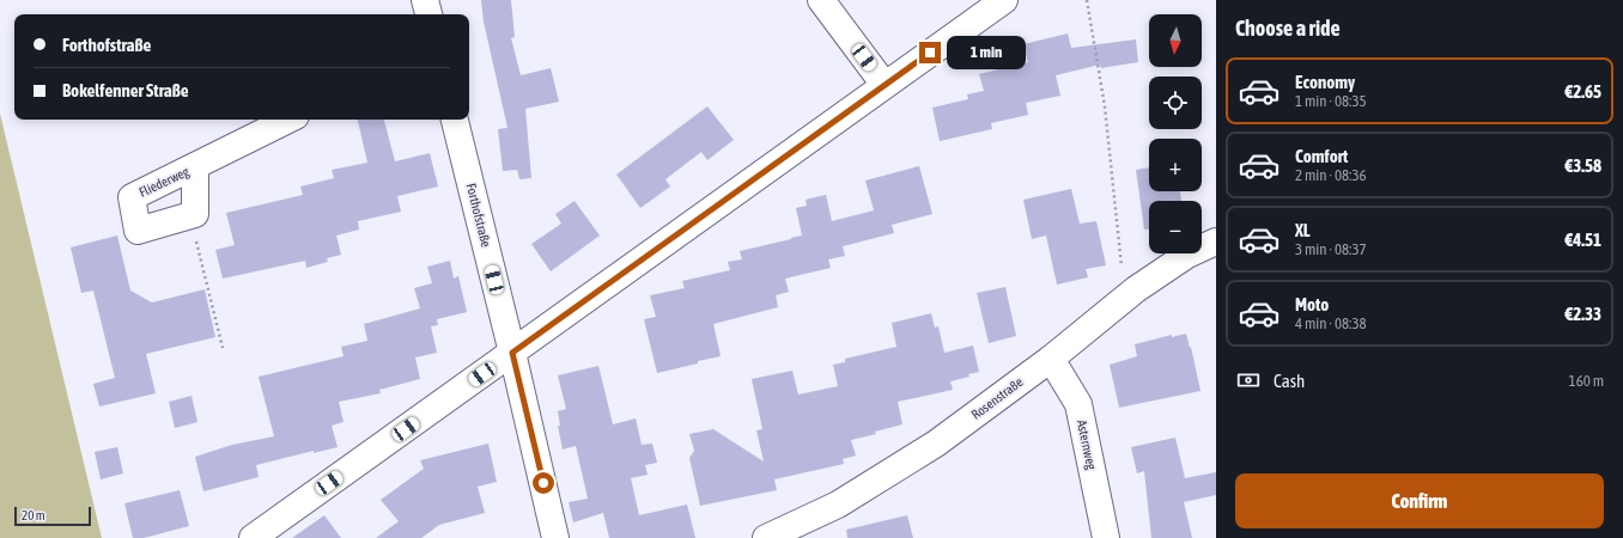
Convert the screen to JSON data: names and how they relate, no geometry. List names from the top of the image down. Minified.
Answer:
{"streets":{"street":["Fliederweg","Forthofstraße","Rosenstraße","Asternweg"]},"crossings":[["Rosenstraße","Asternweg"]],"scale_bar":"20 m","north":"bottom","page":{"heading":"Choose a ride","map_buttons":["+","−"],"banner":["Forthofstraße","Bokelfenner Straße"],"bubble":"1 min","list":[{"name":"Economy","note":"1 min · 08:35","value":"€2.65"},{"name":"Comfort","note":"2 min · 08:36","value":"€3.58"},{"name":"XL","note":"3 min · 08:37","value":"€4.51"},{"name":"Moto","note":"4 min · 08:38","value":"€2.33"}],"pay":["Cash","160 m"],"buttons":"Confirm","scale":"20 m"}}
